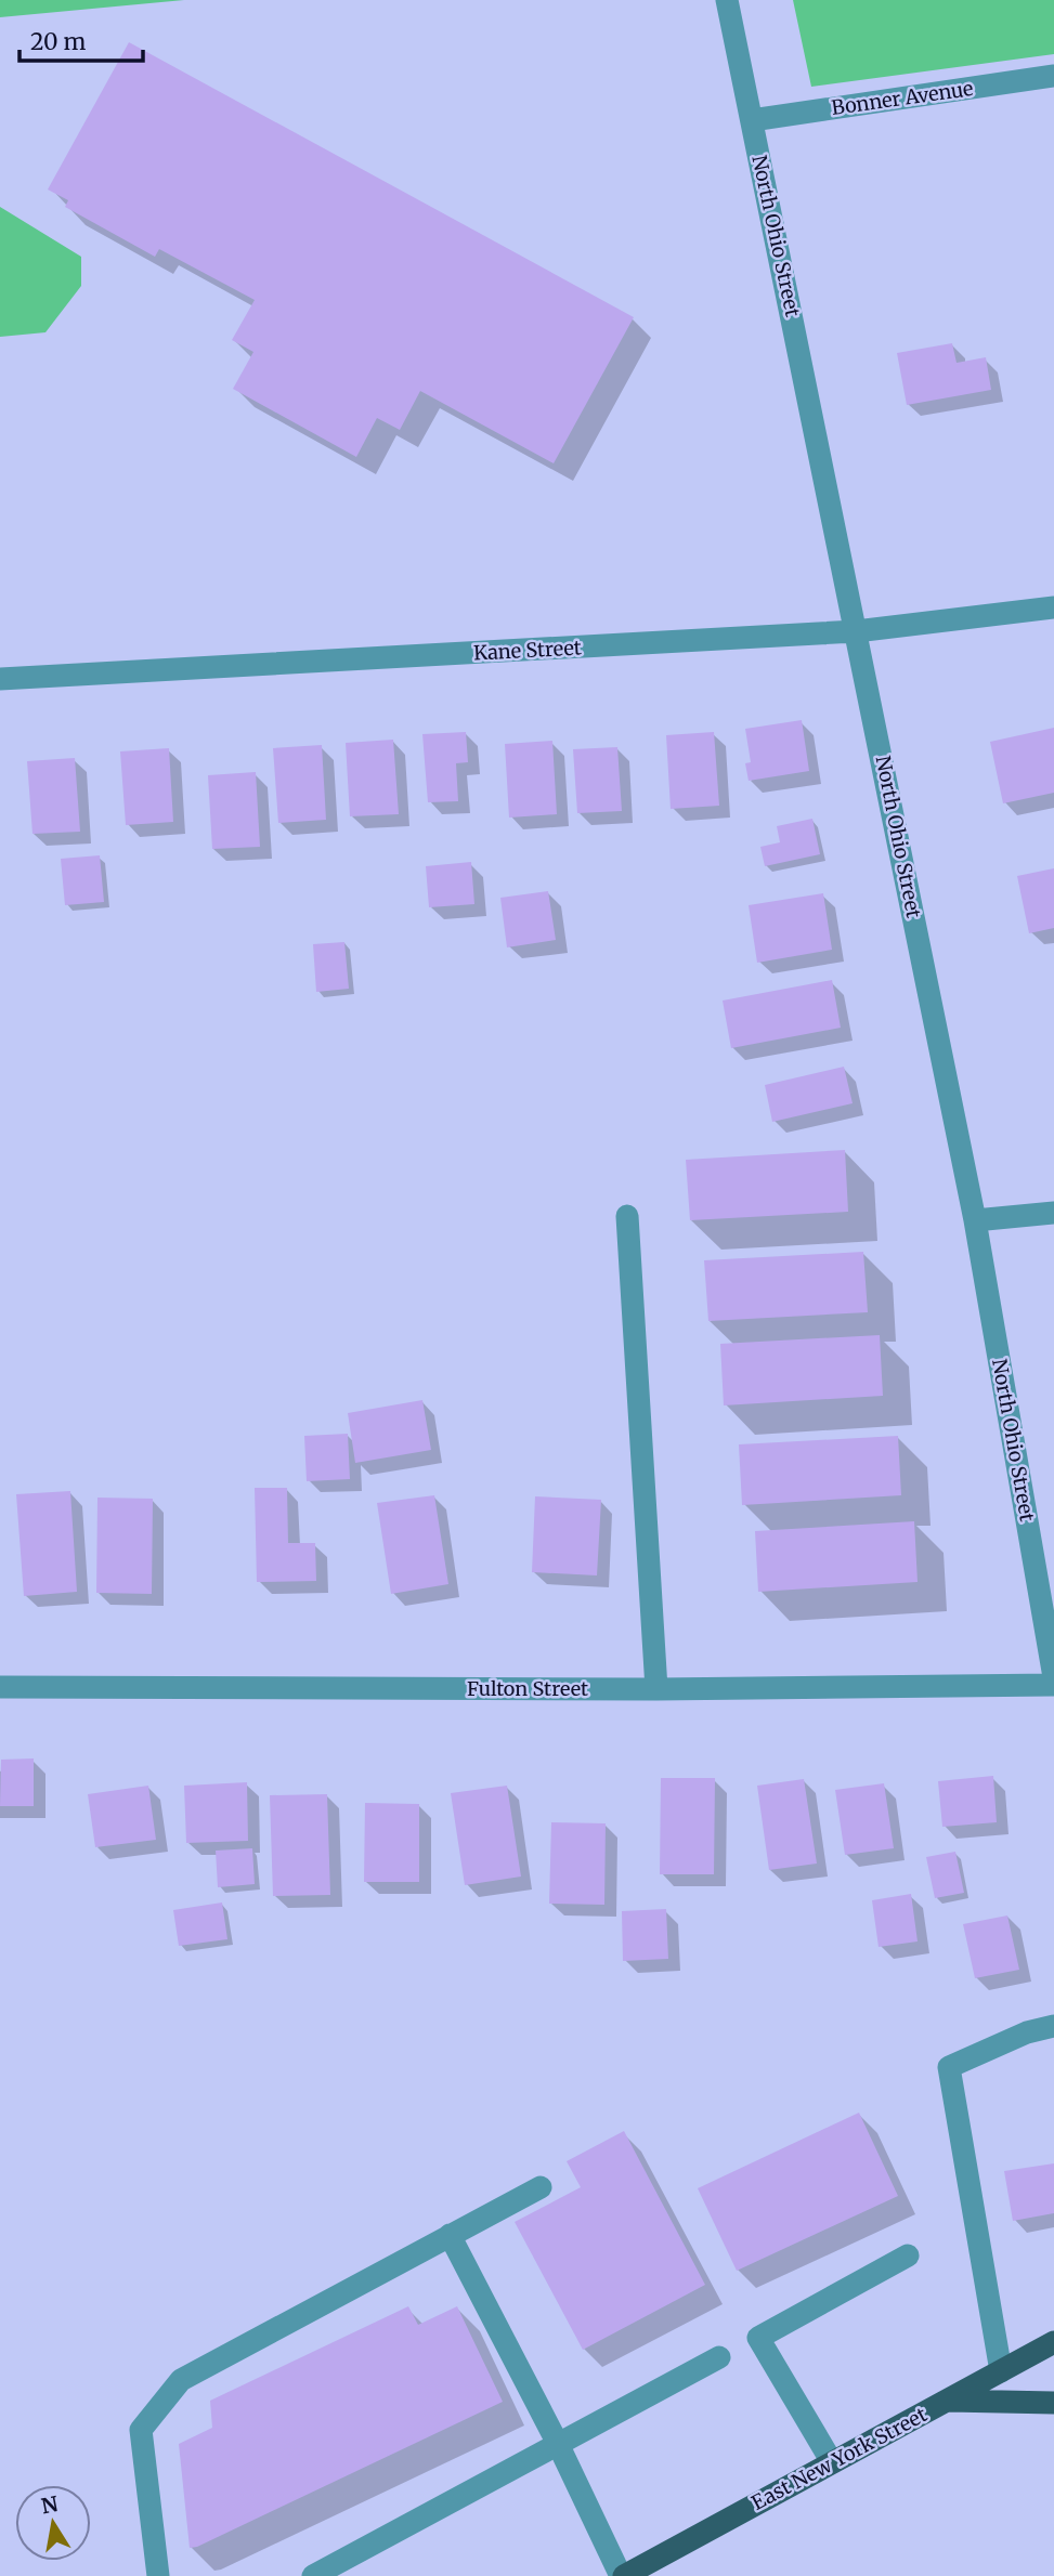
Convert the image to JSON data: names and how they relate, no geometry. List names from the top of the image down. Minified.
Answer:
{"streets":{"main road":["East New York Street"],"street":["Bonner Avenue","North Ohio Street","Kane Street","Fulton Street"]},"crossings":[["Bonner Avenue","North Ohio Street"],["North Ohio Street","Kane Street"]],"scale_bar":"20 m","north":"top"}
